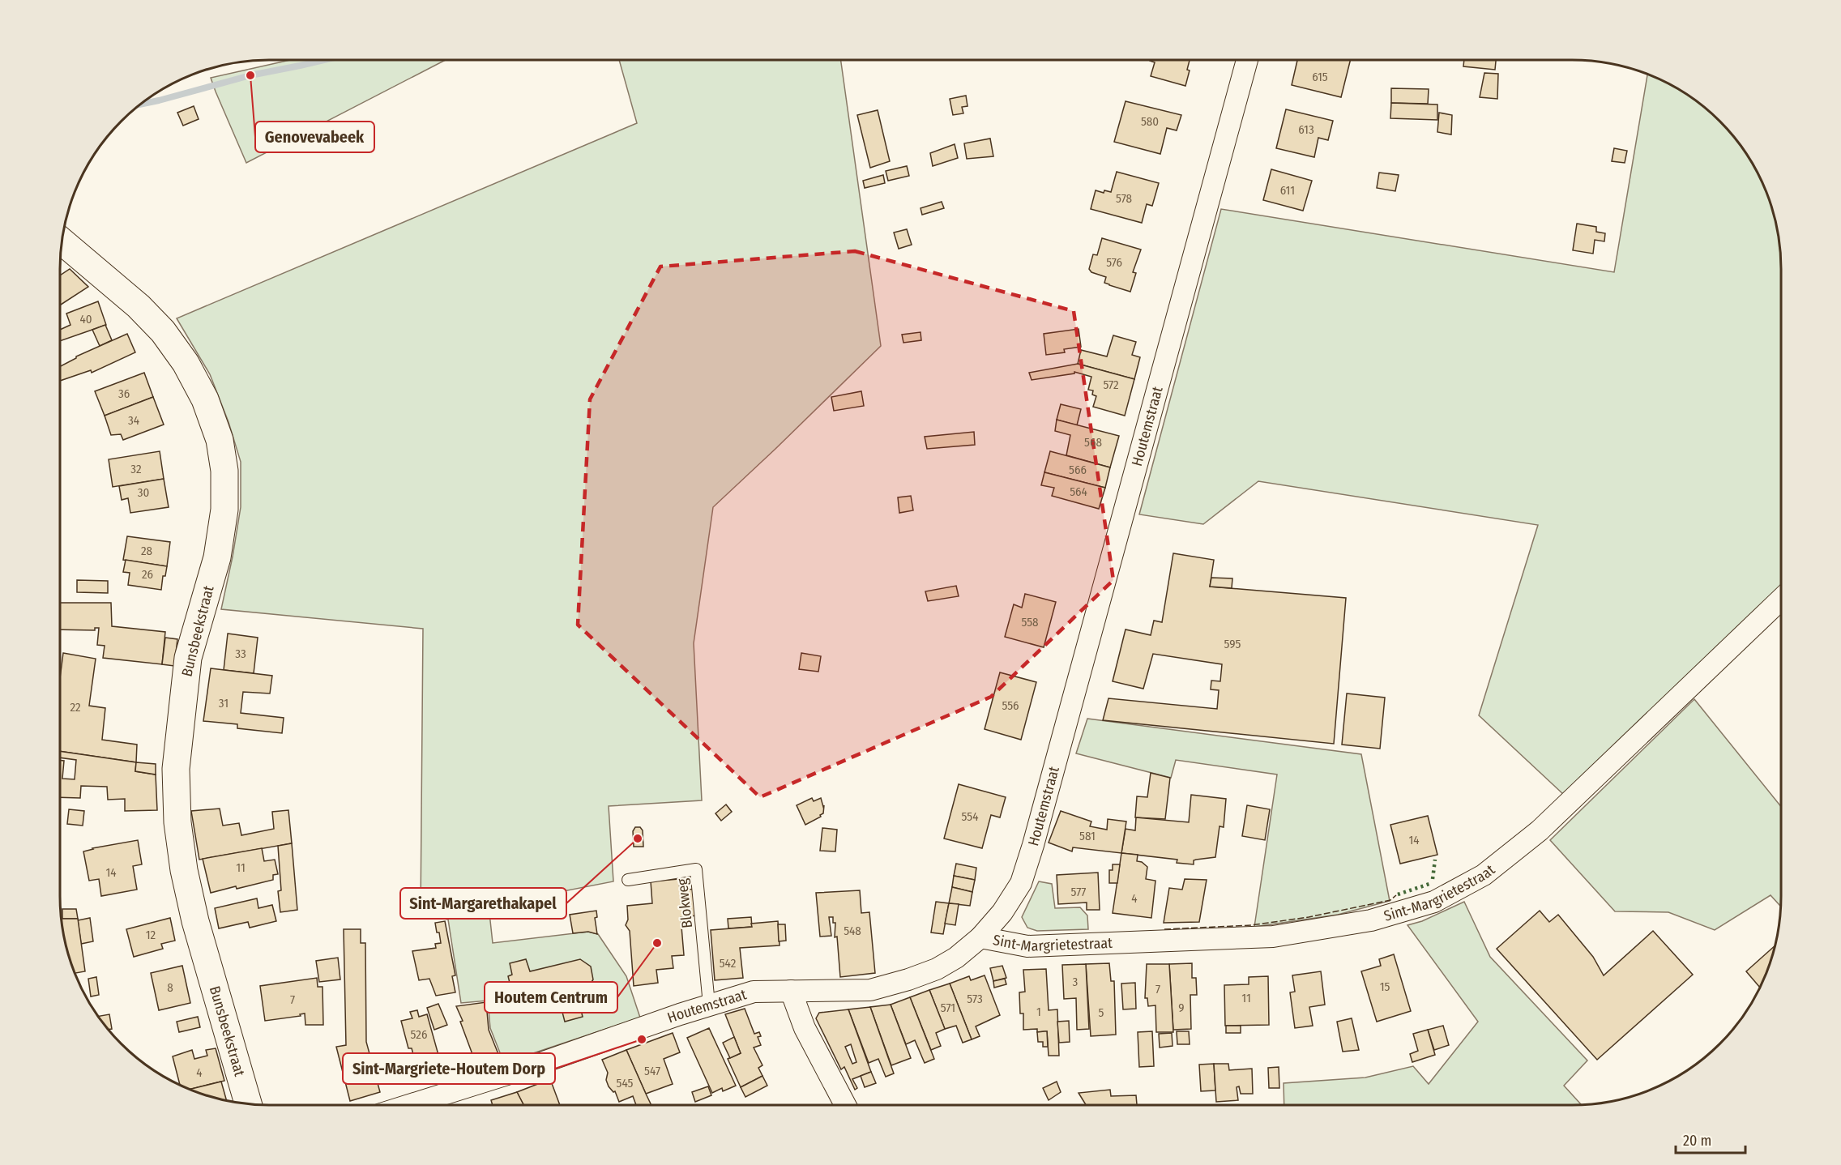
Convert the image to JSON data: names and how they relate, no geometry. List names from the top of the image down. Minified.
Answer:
{"streets":{"street":["Houtemstraat","Bunsbeekstraat","Sint-Margrietestraat"],"lane":["Blokweg"]},"crossings":[["Houtemstraat","Sint-Margrietestraat"],["Houtemstraat","Blokweg"]],"places":["Genovevabeek","Sint-Margarethakapel","Houtem Centrum","Sint-Margriete-Houtem Dorp"],"house_numbers":["615","580","613","611","578","576","40","572","36","34","568","32","566","564","30","28","26","558","595","33","31","556","22","554","581","14","11","14","577","4","548","12","542","3","15","8","7","11","573","7","571","9","1","5","526","547","4","545"],"scale_bar":"20 m"}
